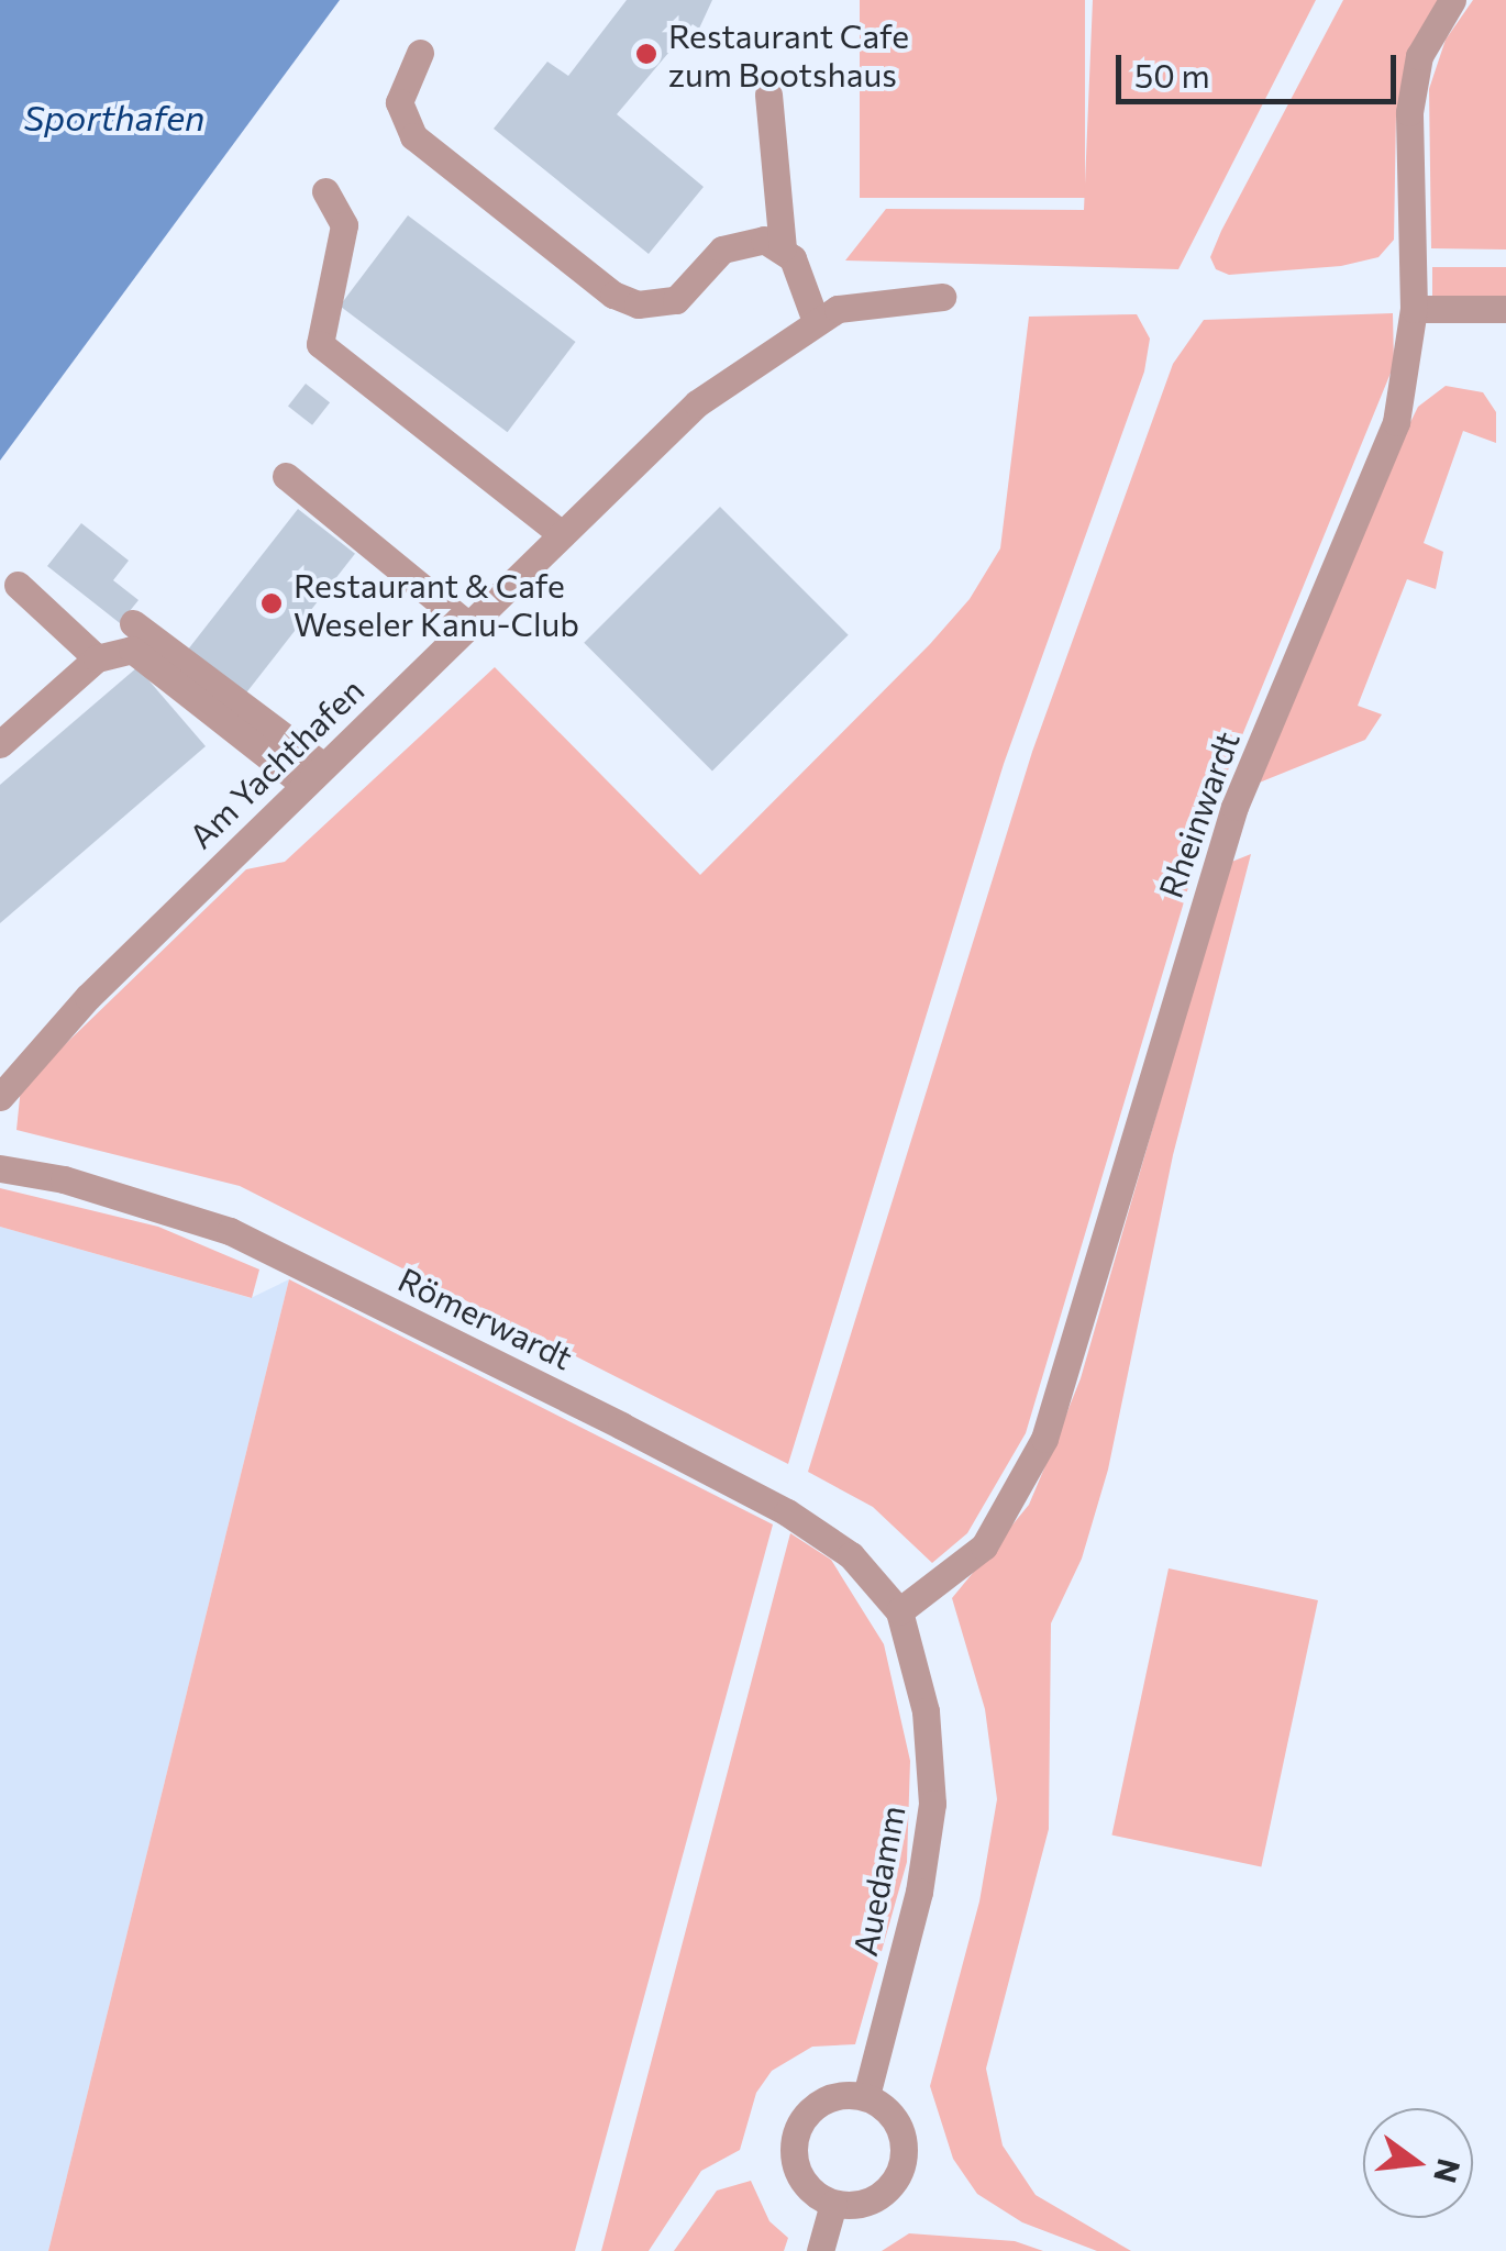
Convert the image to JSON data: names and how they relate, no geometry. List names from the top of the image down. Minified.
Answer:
{"streets":{"street":["Am Yachthafen","Rheinwardt","Römerwardt","Auedamm"]},"crossings":[["Rheinwardt","Römerwardt"],["Rheinwardt","Auedamm"],["Römerwardt","Auedamm"]],"water":["Sporthafen"],"places":["Restaurant Cafe zum Bootshaus","Restaurant & Cafe Weseler Kanu-Club"],"scale_bar":"50 m","north":"right"}
